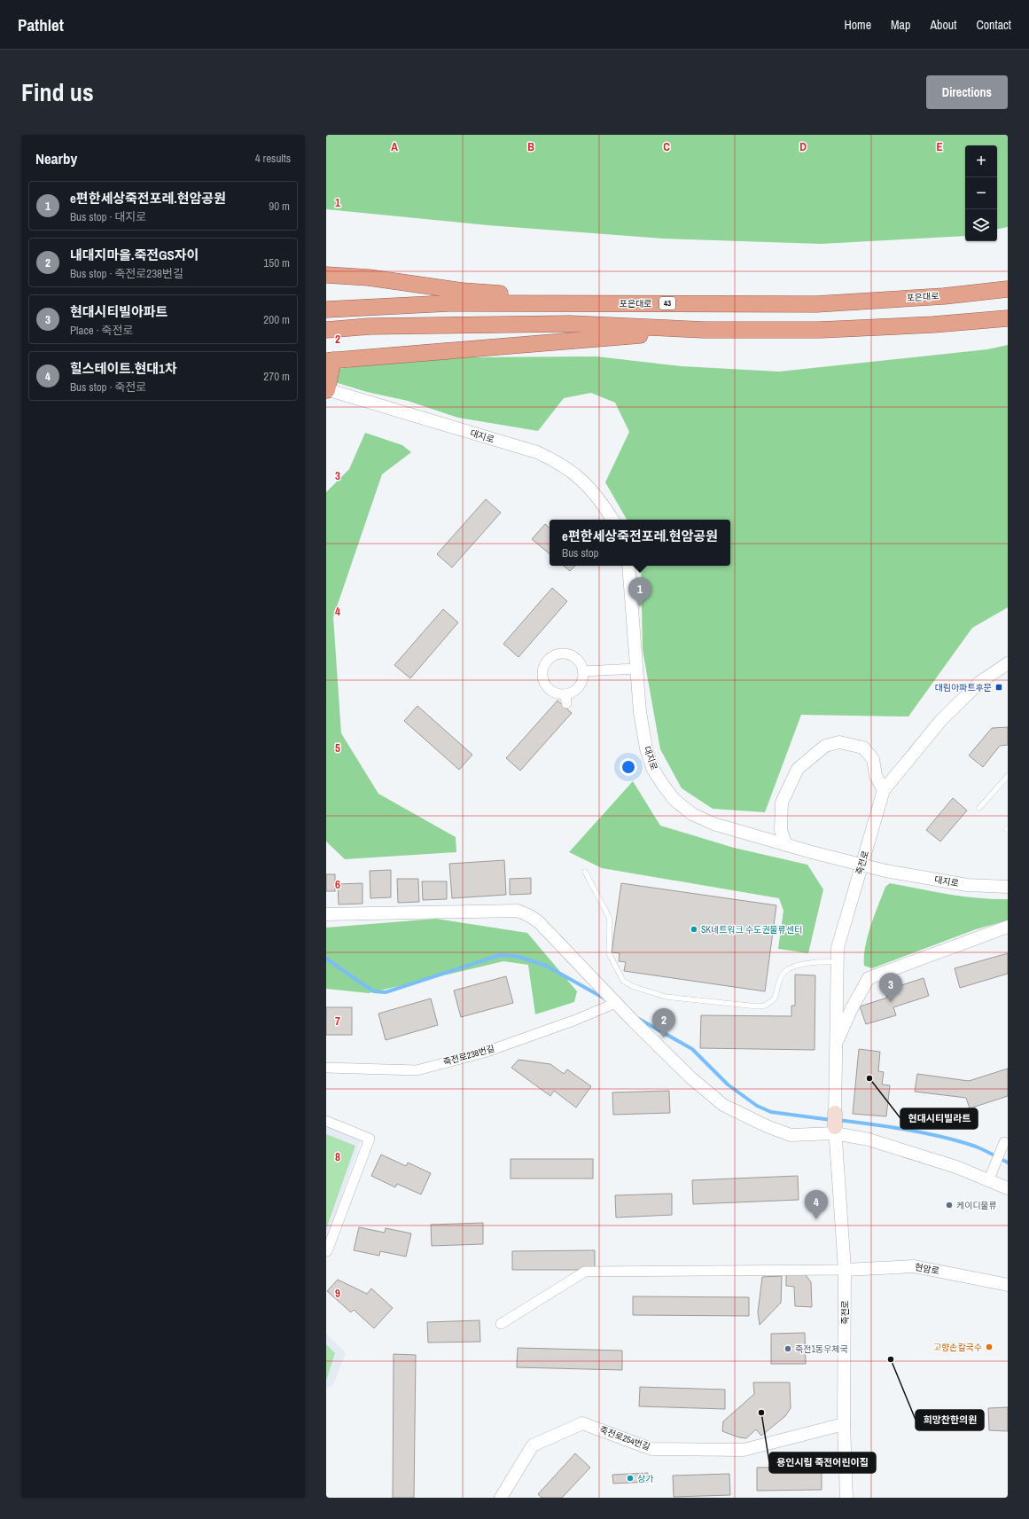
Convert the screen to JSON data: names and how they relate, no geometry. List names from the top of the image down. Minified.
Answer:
{"streets":{"highway":["포은대로","43"],"street":["대지로","죽전로","죽전로238번길","현암로","죽전로254번길"]},"crossings":[["죽전로","현암로"],["죽전로","죽전로254번길"]],"places":{"transit":["대림아파트후문"],"other":["SK네트워크 수도권물류센터","현대시티빌라트","케이디물류","고향손칼국수","죽전1동우체국","희망찬한의원","용인시립 죽전어린이집","상가"]},"page":{"header":"Pathlet","nav":["Home","Map","About","Contact"],"title":"Find us","buttons":"Directions","heading":["Nearby","4 results"],"map_buttons":["+","−"],"list":[{"mark":"1","name":"e편한세상죽전포레.현암공원","note":"Bus stop · 대지로","value":"90 m"},{"mark":"2","name":"내대지마을.죽전GS자이","note":"Bus stop · 죽전로238번길","value":"150 m"},{"mark":"3","name":"현대시티빌아파트","note":"Place · 죽전로","value":"200 m"},{"mark":"4","name":"힐스테이트.현대1차","note":"Bus stop · 죽전로","value":"270 m"}],"popup":["e편한세상죽전포레.현암공원","Bus stop"],"pins":["1","3","2","4"]},"grid":{"columns":["A","B","C","D","E"],"rows":["1","2","3","4","5","6","7","8","9"]}}
